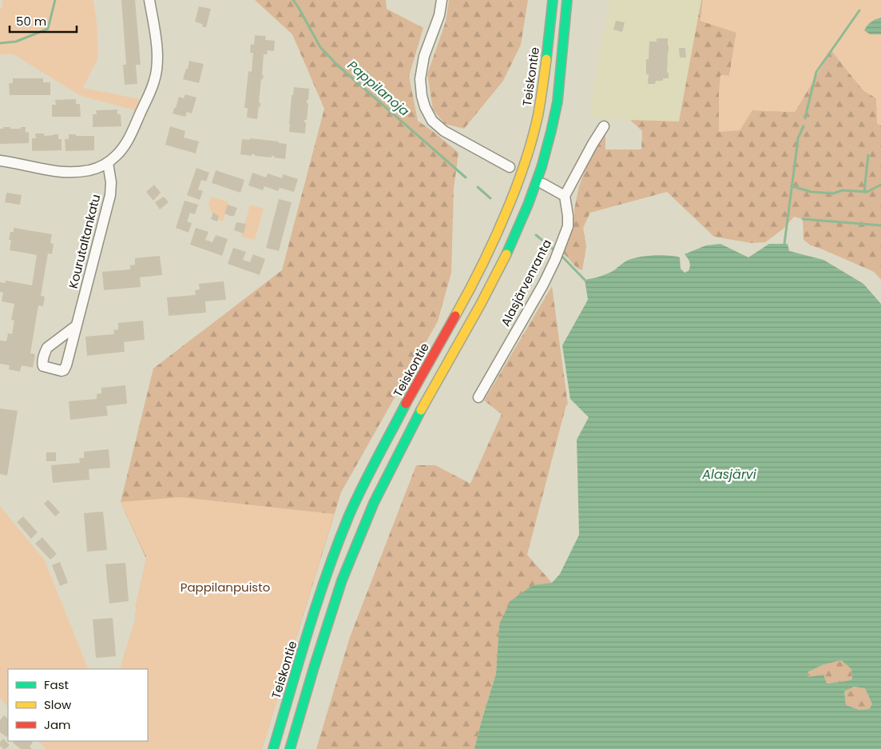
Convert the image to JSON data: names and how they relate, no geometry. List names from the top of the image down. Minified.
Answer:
{"streets":{"highway":["Teiskontie"],"street":["Kourutaltankatu","Alasjärvenranta"]},"water":["Pappilanoja","Alasjärvi"],"parks":["Pappilanpuisto"],"legend":["Fast","Slow","Jam"],"scale_bar":"50 m"}
